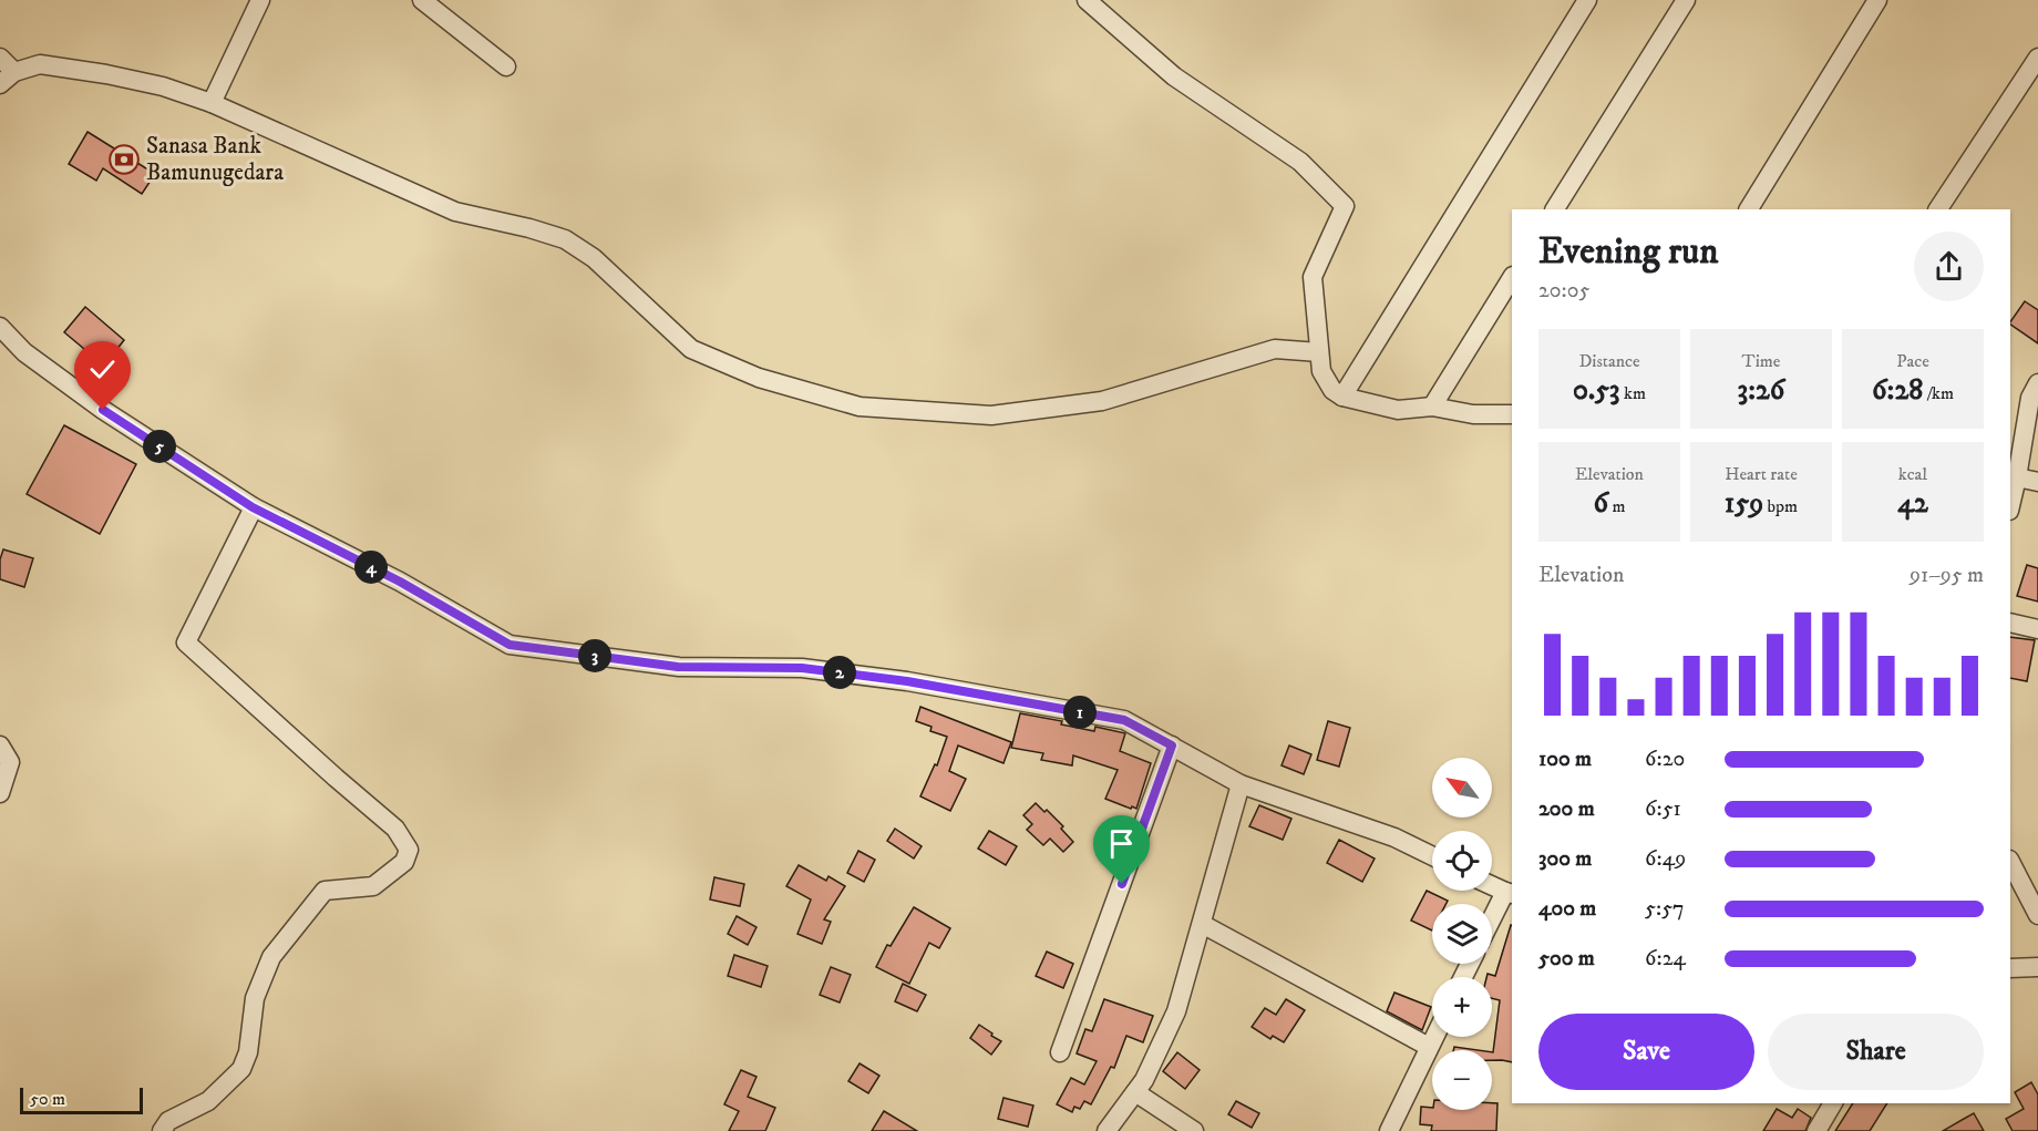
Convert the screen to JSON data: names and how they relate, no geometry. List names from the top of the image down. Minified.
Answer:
{"places":{"bank":["Sanasa Bank Bamunugedara"]},"scale_bar":"50 m","north":"top left","page":{"heading":["Evening run","20:05"],"stats":[["Distance","0.53 km"],["Time","3:26"],["Pace","6:28 /km"],["Elevation","6 m"],["Heart rate","159 bpm"],["kcal","42"]],"pins":["5","4","3","2","1"],"chart":["Elevation","91–95 m"],"list":[{"name":"100 m","note":"6:20"},{"name":"200 m","note":"6:51"},{"name":"300 m","note":"6:49"},{"name":"400 m","note":"5:57"},{"name":"500 m","note":"6:24"}],"map_buttons":["+","−"],"buttons":["Save","Share"],"scale":"50 m"}}
